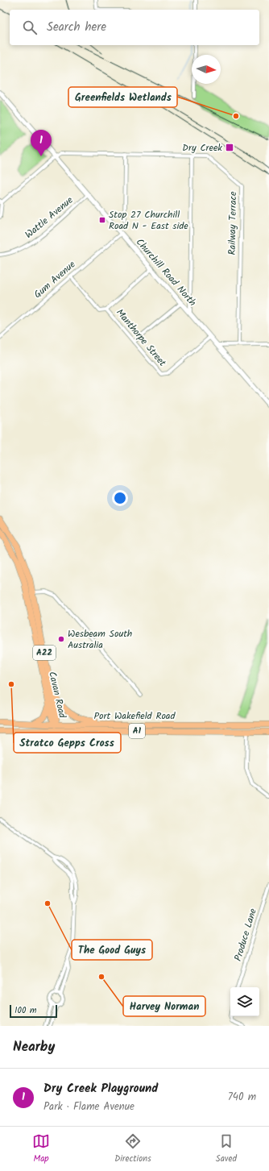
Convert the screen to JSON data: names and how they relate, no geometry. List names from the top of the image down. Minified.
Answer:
{"streets":{"main road":["A22","Cavan Road","Port Wakefield Road","A1"],"street":["Wattle Avenue","Railway Terrace","Churchill Road North","Gum Avenue","Manthorpe Street","Produce Lane"]},"crossings":[["Wattle Avenue","Churchill Road North"],["Railway Terrace","Churchill Road North"],["Churchill Road North","Gum Avenue"],["Churchill Road North","Manthorpe Street"],["Cavan Road","Port Wakefield Road"]],"places":{"other":["Greenfields Wetlands","Wesbeam South Australia","Stratco Gepps Cross","The Good Guys","Harvey Norman"],"transit":["Dry Creek","Stop 27 Churchill Road N - East side"]},"scale_bar":"100 m","north":"right","page":{"search":"Search here","pins":"1","scale":"100 m","heading":"Nearby","list":[{"mark":"1","name":"Dry Creek Playground","note":"Park · Flame Avenue","value":"740 m"}],"nav":["Map","Directions","Saved"]}}
